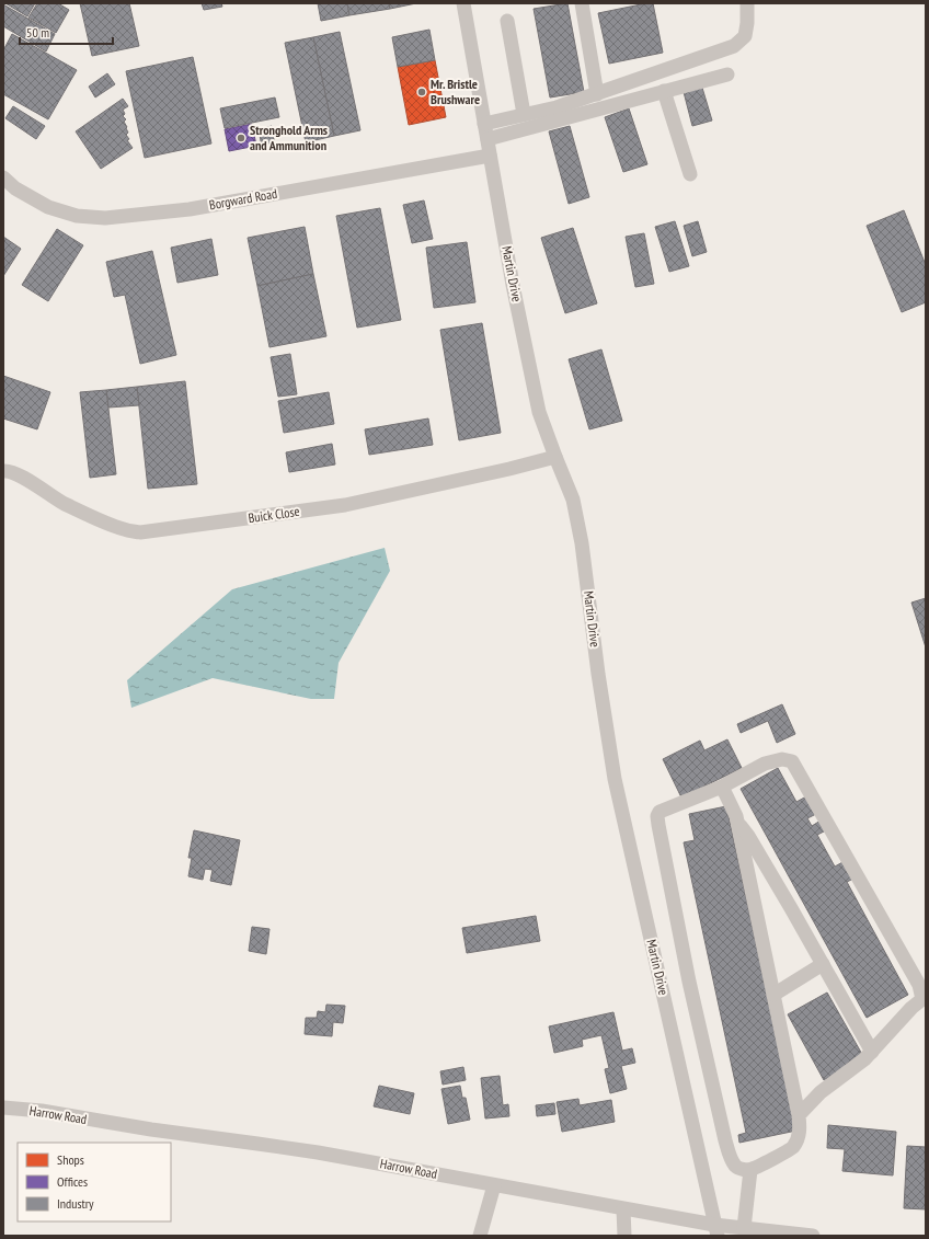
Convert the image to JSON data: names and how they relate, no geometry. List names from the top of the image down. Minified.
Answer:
{"streets":{"street":["Borgward Road","Martin Drive","Buick Close","Harrow Road"]},"crossings":[["Borgward Road","Martin Drive"],["Martin Drive","Buick Close"],["Martin Drive","Harrow Road"]],"places":["Mr. Bristle Brushware","Stronghold Arms and Ammunition"],"legend":["Shops","Offices","Industry"],"scale_bar":"50 m"}
